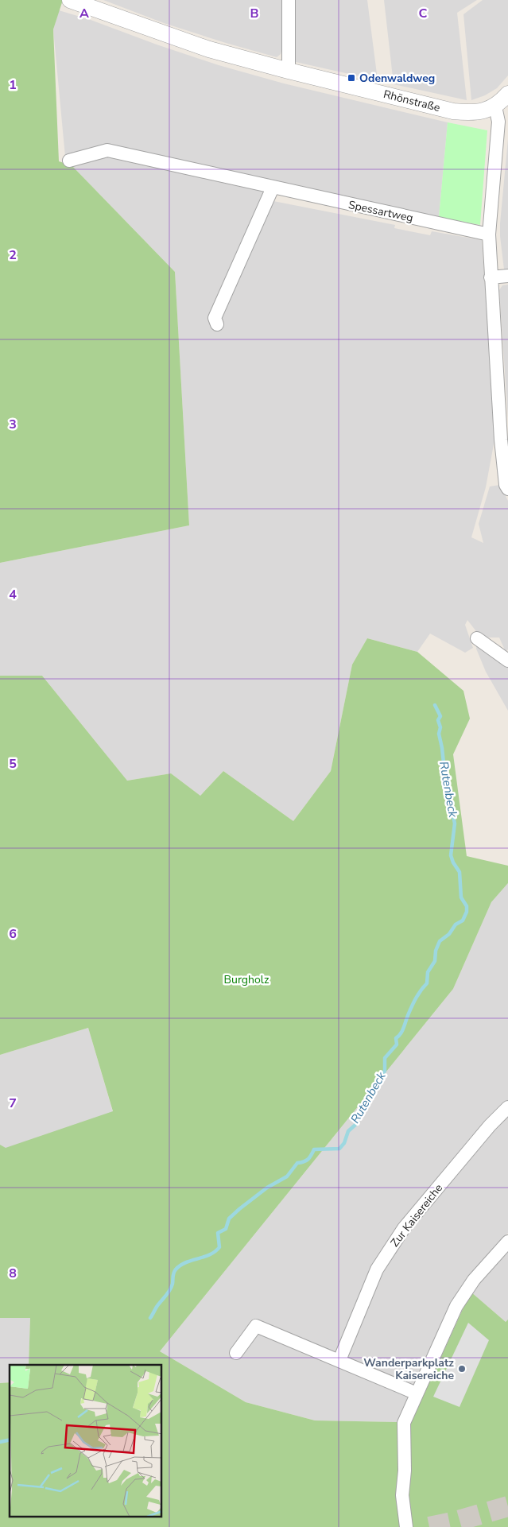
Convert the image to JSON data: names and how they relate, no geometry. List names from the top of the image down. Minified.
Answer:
{"streets":{"street":["Rhönstraße","Spessartweg","Zur Kaisereiche"]},"water":["Rutenbeck"],"parks":["Burgholz"],"places":{"transit":["Odenwaldweg"],"other":["Wanderparkplatz Kaisereiche"]},"grid":{"columns":["A","B","C"],"rows":["1","2","3","4","5","6","7","8"]}}
